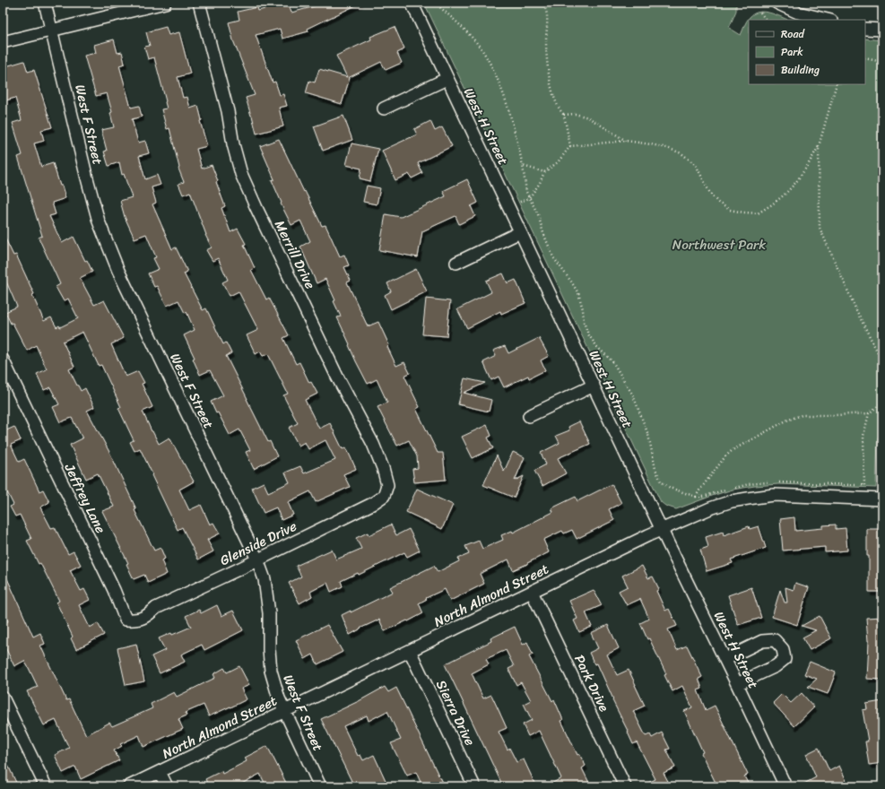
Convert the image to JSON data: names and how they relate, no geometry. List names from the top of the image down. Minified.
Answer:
{"streets":{"street":["West F Street","West H Street","Merrill Drive","Jeffrey Lane","Glenside Drive","North Almond Street","Park Drive","Sierra Drive"]},"crossings":[["West F Street","Glenside Drive"],["West F Street","North Almond Street"],["West H Street","North Almond Street"],["Merrill Drive","Glenside Drive"],["Jeffrey Lane","Glenside Drive"],["North Almond Street","Park Drive"],["North Almond Street","Sierra Drive"]],"parks":["Northwest Park"],"legend":["Road","Park","Building"]}
